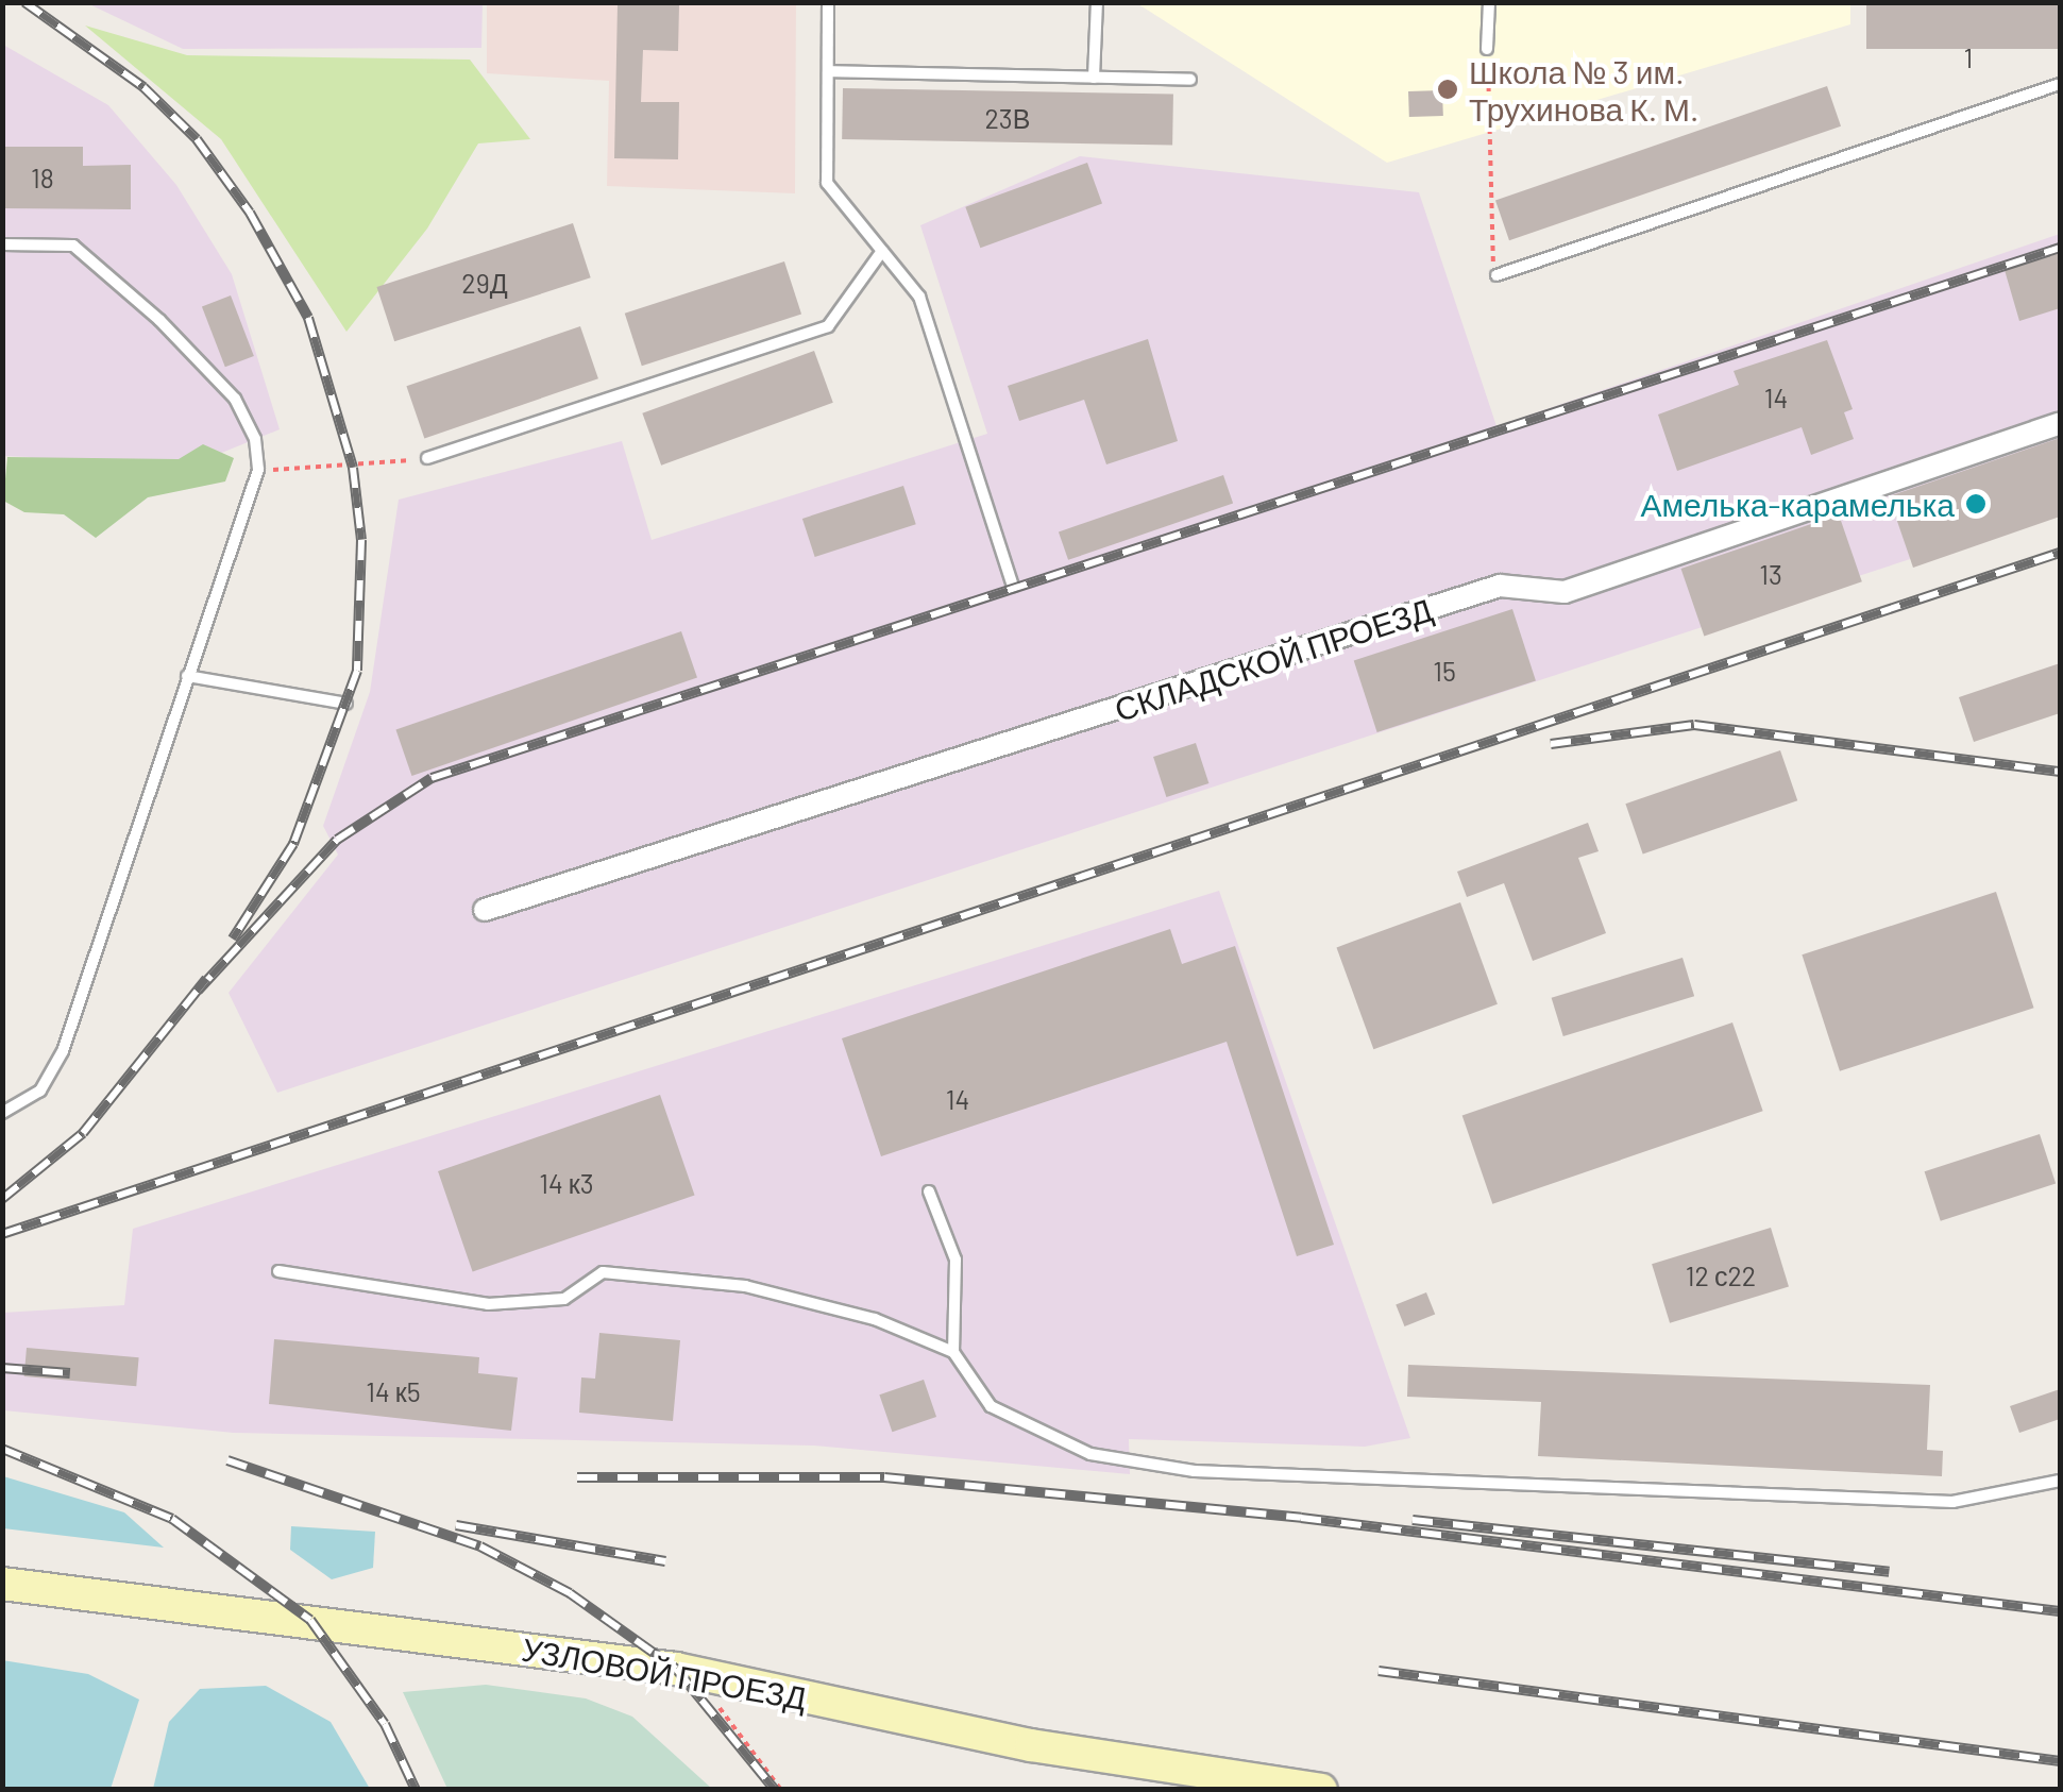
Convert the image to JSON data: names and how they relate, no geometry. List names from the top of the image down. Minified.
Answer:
{"streets":{"street":["СКЛАДСКОЙ ПРОЕЗД","УЗЛОВОЙ ПРОЕЗД"]},"places":["Школа № 3 им. Трухинова К. М.","Амелька-карамелька"],"house_numbers":["1","23В","18","29Д","14","13","15","14","14 к3","12 с22","14 к5"]}
